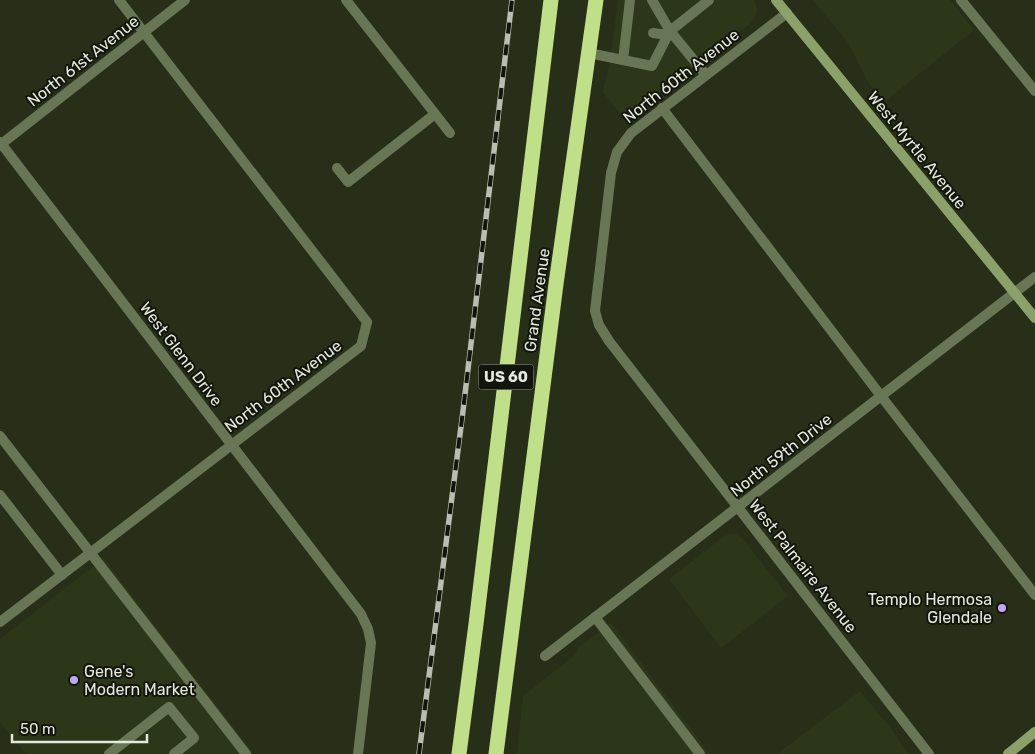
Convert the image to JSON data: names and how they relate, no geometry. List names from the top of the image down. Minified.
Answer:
{"streets":{"highway":["Grand Avenue","US 60"],"street":["North 61st Avenue","North 60th Avenue","West Myrtle Avenue","West Glenn Drive","North 59th Drive","West Palmaire Avenue"]},"crossings":[["North 61st Avenue","North 60th Avenue"],["North 61st Avenue","West Glenn Drive"],["North 60th Avenue","West Myrtle Avenue"],["North 60th Avenue","West Glenn Drive"],["North 60th Avenue","West Palmaire Avenue"],["West Myrtle Avenue","North 59th Drive"],["North 59th Drive","West Palmaire Avenue"]],"places":["Templo Hermosa Glendale","Gene's Modern Market"],"scale_bar":"50 m"}
